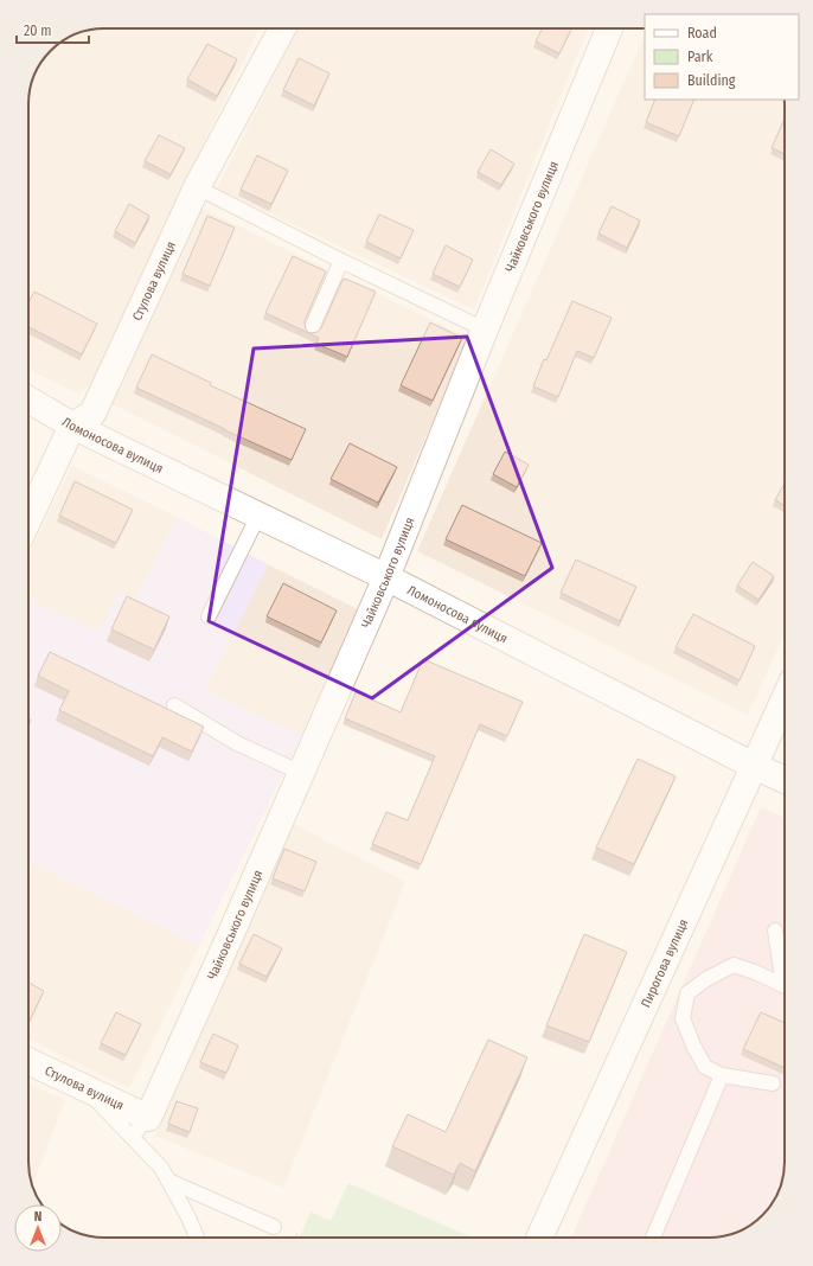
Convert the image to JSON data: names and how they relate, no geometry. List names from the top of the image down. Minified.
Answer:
{"streets":{"street":["Чайковського вулиця","Стулова вулиця","Ломоносова вулиця","Пирогова вулиця"]},"crossings":[["Чайковського вулиця","Стулова вулиця"],["Чайковського вулиця","Ломоносова вулиця"],["Стулова вулиця","Ломоносова вулиця"],["Ломоносова вулиця","Пирогова вулиця"]],"legend":["Road","Park","Building"],"scale_bar":"20 m","north":"top"}
